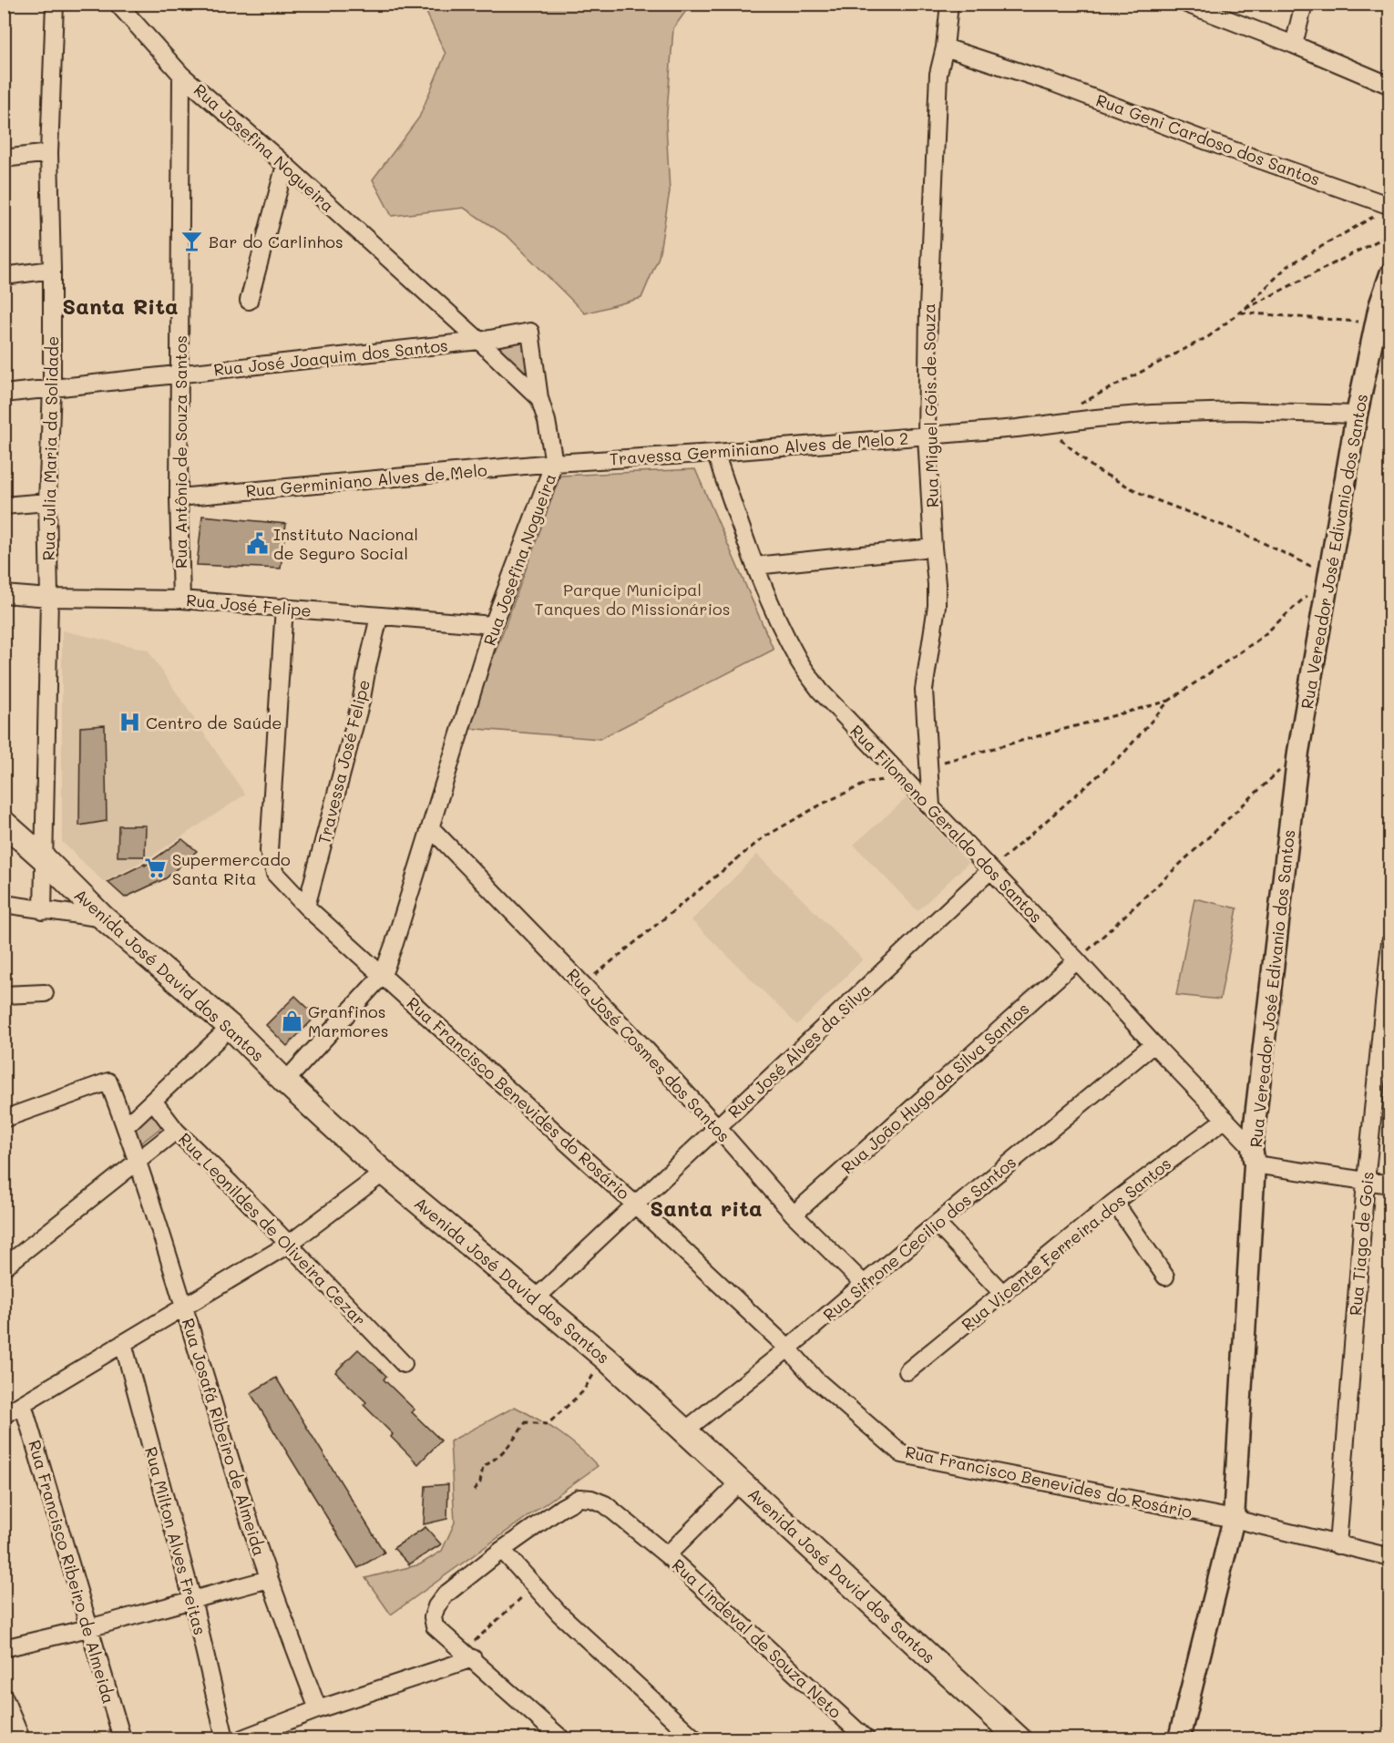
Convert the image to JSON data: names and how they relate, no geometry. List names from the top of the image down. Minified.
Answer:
{"streets":{"main road":["Avenida José David dos Santos"],"street":["Rua Geni Cardoso dos Santos","Rua Josefina Nogueira","Rua José Joaquim dos Santos","Rua Miguel Góis de Souza","Rua Julia Maria da Solidade","Travessa Germiniano Alves de Melo 2","Rua Antônio de Souza Santos","Rua Germiniano Alves de Melo","Rua Vereador José Edivanio dos Santos","Rua José Felipe","Travessa José Felipe","Rua Filomeno Geraldo dos Santos","Rua José Alves da Silva","Rua José Cosmes dos Santos","Rua João Hugo da Silva Santos","Rua Francisco Benevides do Rosário","Rua Leonildes de Oliveira Cezar","Rua Sifrone Cecilio dos Santos","Rua Vicente Ferreira dos Santos","Rua Tiago de Gois","Rua Josafá Ribeiro de Almeida","Rua Milton Alves Freitas","Rua Francisco Ribeiro de Almeida","Rua Lindeval de Souza Neto"]},"crossings":[["Rua Geni Cardoso dos Santos","Rua Miguel Góis de Souza"],["Rua Josefina Nogueira","Rua José Joaquim dos Santos"],["Rua Josefina Nogueira","Travessa Germiniano Alves de Melo 2"],["Rua Josefina Nogueira","Rua Antônio de Souza Santos"],["Rua Josefina Nogueira","Rua Germiniano Alves de Melo"],["Rua Josefina Nogueira","Rua José Felipe"],["Rua Josefina Nogueira","Avenida José David dos Santos"],["Rua Josefina Nogueira","Rua José Cosmes dos Santos"],["Rua Josefina Nogueira","Rua Francisco Benevides do Rosário"],["Rua José Joaquim dos Santos","Rua Julia Maria da Solidade"],["Rua José Joaquim dos Santos","Rua Antônio de Souza Santos"],["Rua Miguel Góis de Souza","Travessa Germiniano Alves de Melo 2"],["Rua Miguel Góis de Souza","Rua Filomeno Geraldo dos Santos"],["Rua Julia Maria da Solidade","Rua José Felipe"],["Rua Julia Maria da Solidade","Avenida José David dos Santos"],["Travessa Germiniano Alves de Melo 2","Rua Germiniano Alves de Melo"],["Travessa Germiniano Alves de Melo 2","Rua Vereador José Edivanio dos Santos"],["Travessa Germiniano Alves de Melo 2","Rua Filomeno Geraldo dos Santos"],["Rua Antônio de Souza Santos","Rua Germiniano Alves de Melo"],["Rua Antônio de Souza Santos","Rua José Felipe"],["Rua Vereador José Edivanio dos Santos","Rua Filomeno Geraldo dos Santos"],["Rua Vereador José Edivanio dos Santos","Rua Francisco Benevides do Rosário"],["Rua José Felipe","Travessa José Felipe"],["Rua José Felipe","Rua Francisco Benevides do Rosário"],["Travessa José Felipe","Rua Francisco Benevides do Rosário"],["Rua Filomeno Geraldo dos Santos","Rua José Alves da Silva"],["Rua Filomeno Geraldo dos Santos","Rua João Hugo da Silva Santos"],["Rua Filomeno Geraldo dos Santos","Rua Sifrone Cecilio dos Santos"],["Rua Filomeno Geraldo dos Santos","Rua Vicente Ferreira dos Santos"],["Avenida José David dos Santos","Rua José Alves da Silva"],["Avenida José David dos Santos","Rua Sifrone Cecilio dos Santos"],["Rua José Alves da Silva","Rua José Cosmes dos Santos"],["Rua José Alves da Silva","Rua Francisco Benevides do Rosário"],["Rua José Cosmes dos Santos","Rua João Hugo da Silva Santos"],["Rua José Cosmes dos Santos","Rua Sifrone Cecilio dos Santos"],["Rua Francisco Benevides do Rosário","Rua Sifrone Cecilio dos Santos"],["Rua Francisco Benevides do Rosário","Rua Tiago de Gois"],["Rua Leonildes de Oliveira Cezar","Rua Josafá Ribeiro de Almeida"]],"districts":["Santa Rita","Santa rita"],"parks":["Parque Municipal Tanques do Missionários"],"places":{"bar":["Bar do Carlinhos"],"public building":["Instituto Nacional de Seguro Social"],"hospital":["Centro de Saúde"],"supermarket":["Supermercado Santa Rita"],"shop":["Granfinos Marmores"]}}
